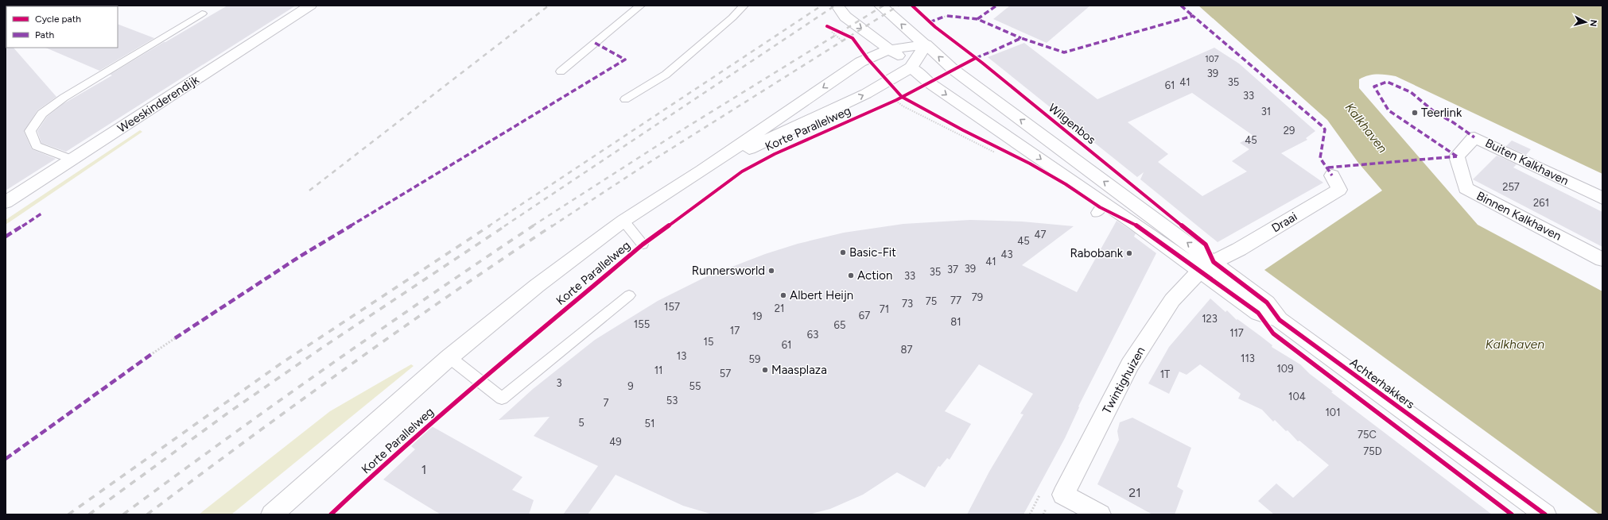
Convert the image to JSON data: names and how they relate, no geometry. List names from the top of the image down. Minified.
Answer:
{"streets":{"street":["Weeskinderendijk","Korte Parallelweg","Buiten Kalkhaven","Binnen Kalkhaven","Draai","Twintighuizen","Achterhakkers"],"cycle path":["Wilgenbos"]},"crossings":[["Buiten Kalkhaven","Binnen Kalkhaven"],["Draai","Twintighuizen"],["Draai","Achterhakkers"],["Twintighuizen","Achterhakkers"]],"water":["Kalkhaven"],"places":["Teerlink","Basic-Fit","Rabobank","Runnersworld","Action","Albert Heijn","Maasplaza"],"house_numbers":["107","39","41","35","61","33","31","29","45","257","261","47","45","43","41","39","37","35","33","79","77","75","73","157","21","71","67","19","123","81","155","65","17","117","63","15","61","87","13","113","59","109","11","57","1T","3","9","55","104","53","7","101","5","51","75C","49","75D","1","21"],"legend":["Cycle path","Path"],"north":"right"}
